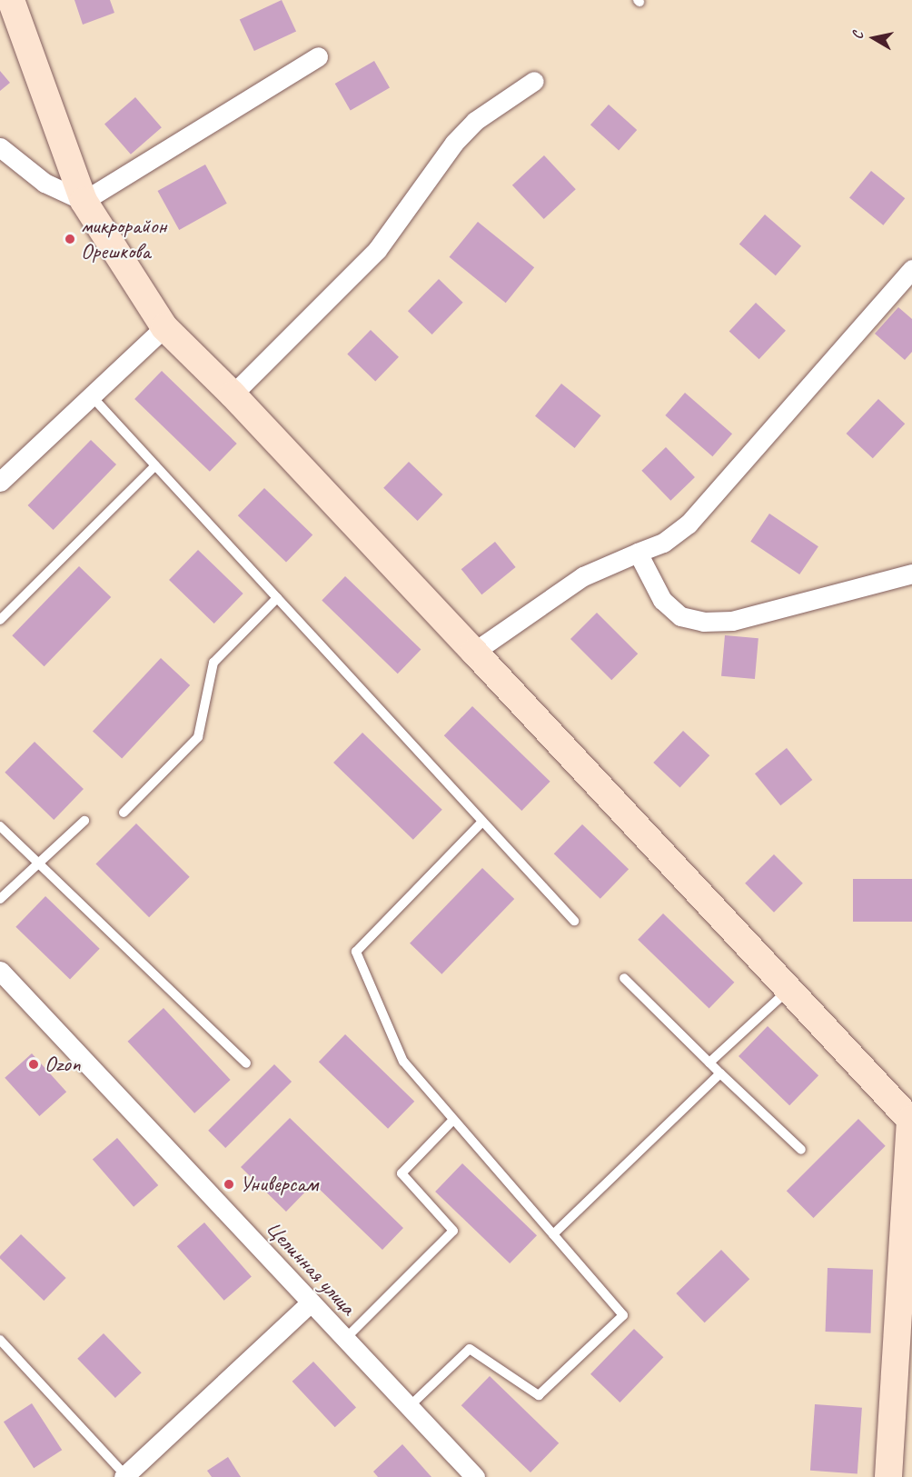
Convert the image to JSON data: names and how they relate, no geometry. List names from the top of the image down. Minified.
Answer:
{"streets":{"street":["Целинная улица"]},"places":["микрорайон Орешкова","Ozon","Универсам"],"north":"left"}
